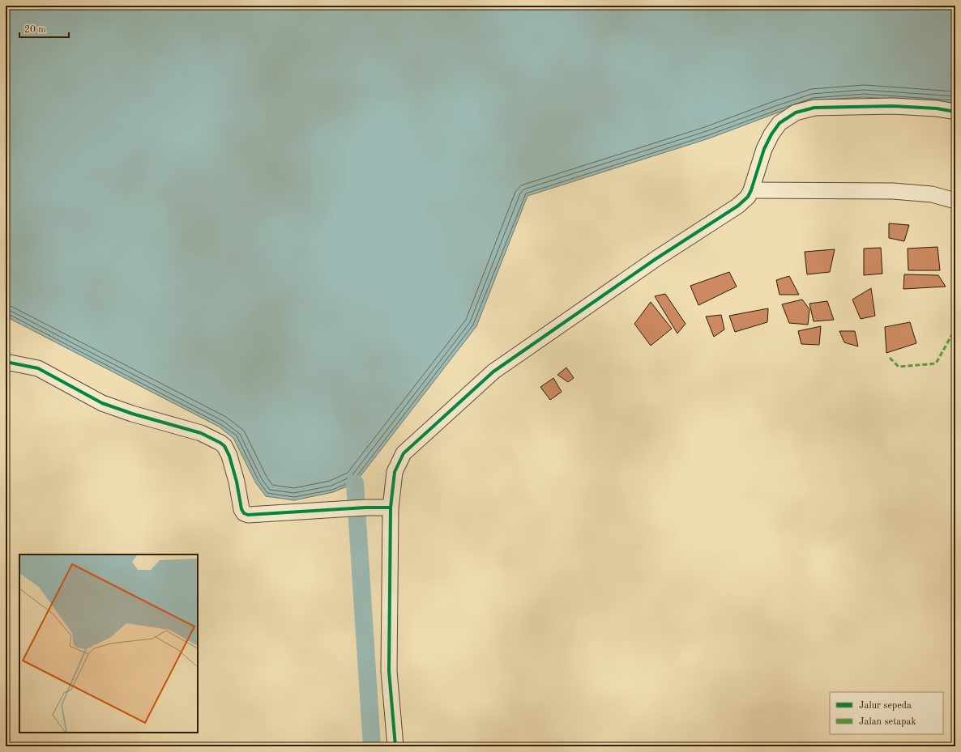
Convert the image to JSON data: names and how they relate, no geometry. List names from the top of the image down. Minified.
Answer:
{"legend":["Jalur sepeda","Jalan setapak"],"scale_bar":"20 m"}
